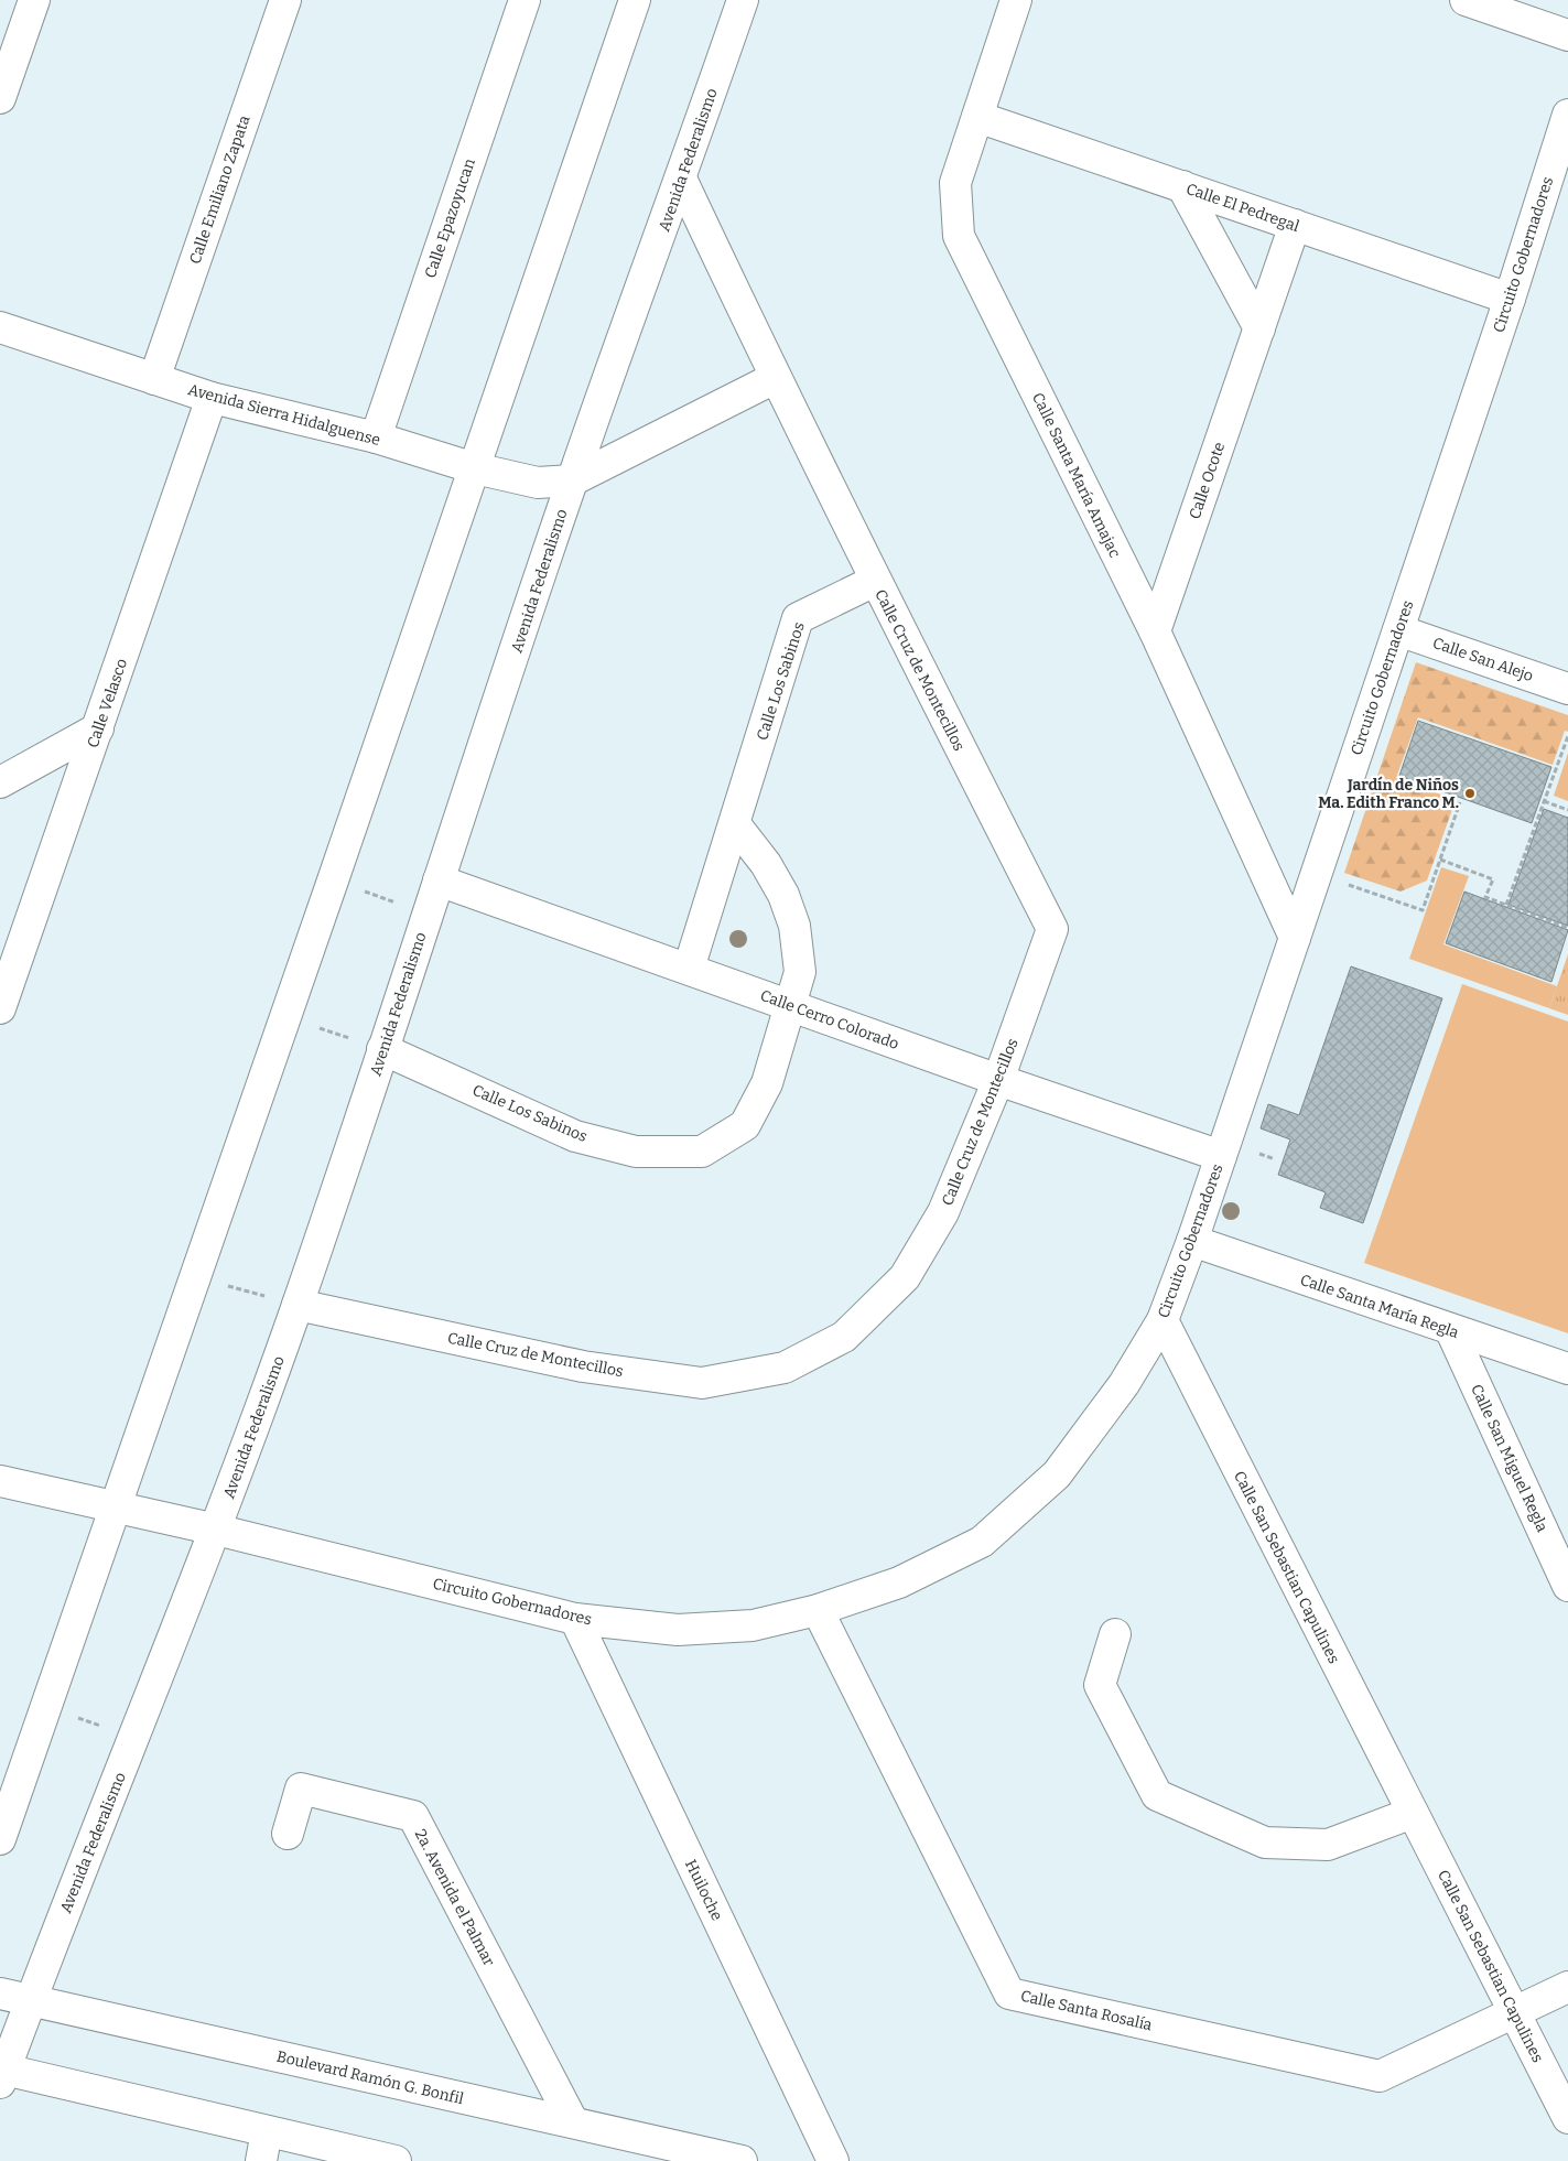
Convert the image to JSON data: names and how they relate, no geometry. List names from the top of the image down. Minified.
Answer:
{"streets":{"street":["Avenida Federalismo","Calle Emiliano Zapata","Calle El Pedregal","Calle Epazoyucan","Circuito Gobernadores","Avenida Sierra Hidalguense","Calle Santa María Amajac","Calle Ocote","Calle San Alejo","Calle Cruz de Montecillos","Calle Los Sabinos","Calle Velasco","Calle Cerro Colorado","Calle Santa María Regla","Calle San Miguel Regla","Calle San Sebastian Capulines","Huiloche","2a. Avenida el Palmar","Calle Santa Rosalía","Boulevard Ramón G. Bonfil"]},"crossings":[["Avenida Federalismo","Circuito Gobernadores"],["Avenida Federalismo","Avenida Sierra Hidalguense"],["Avenida Federalismo","Calle Cruz de Montecillos"],["Avenida Federalismo","Calle Los Sabinos"],["Avenida Federalismo","Calle Cerro Colorado"],["Avenida Federalismo","Boulevard Ramón G. Bonfil"],["Calle Emiliano Zapata","Avenida Sierra Hidalguense"],["Calle El Pedregal","Circuito Gobernadores"],["Calle El Pedregal","Calle Santa María Amajac"],["Calle El Pedregal","Calle Ocote"],["Calle Epazoyucan","Avenida Sierra Hidalguense"],["Circuito Gobernadores","Calle Santa María Amajac"],["Circuito Gobernadores","Calle San Alejo"],["Circuito Gobernadores","Calle Cerro Colorado"],["Circuito Gobernadores","Calle Santa María Regla"],["Circuito Gobernadores","Calle San Sebastian Capulines"],["Circuito Gobernadores","Huiloche"],["Circuito Gobernadores","Calle Santa Rosalía"],["Avenida Sierra Hidalguense","Calle Velasco"],["Calle Santa María Amajac","Calle Ocote"],["Calle Cruz de Montecillos","Calle Los Sabinos"],["Calle Cruz de Montecillos","Calle Cerro Colorado"],["Calle Los Sabinos","Calle Cerro Colorado"],["Calle Santa María Regla","Calle San Miguel Regla"],["Calle San Sebastian Capulines","Calle Santa Rosalía"],["2a. Avenida el Palmar","Boulevard Ramón G. Bonfil"]],"places":["Jardín de Niños Ma. Edith Franco M."]}
